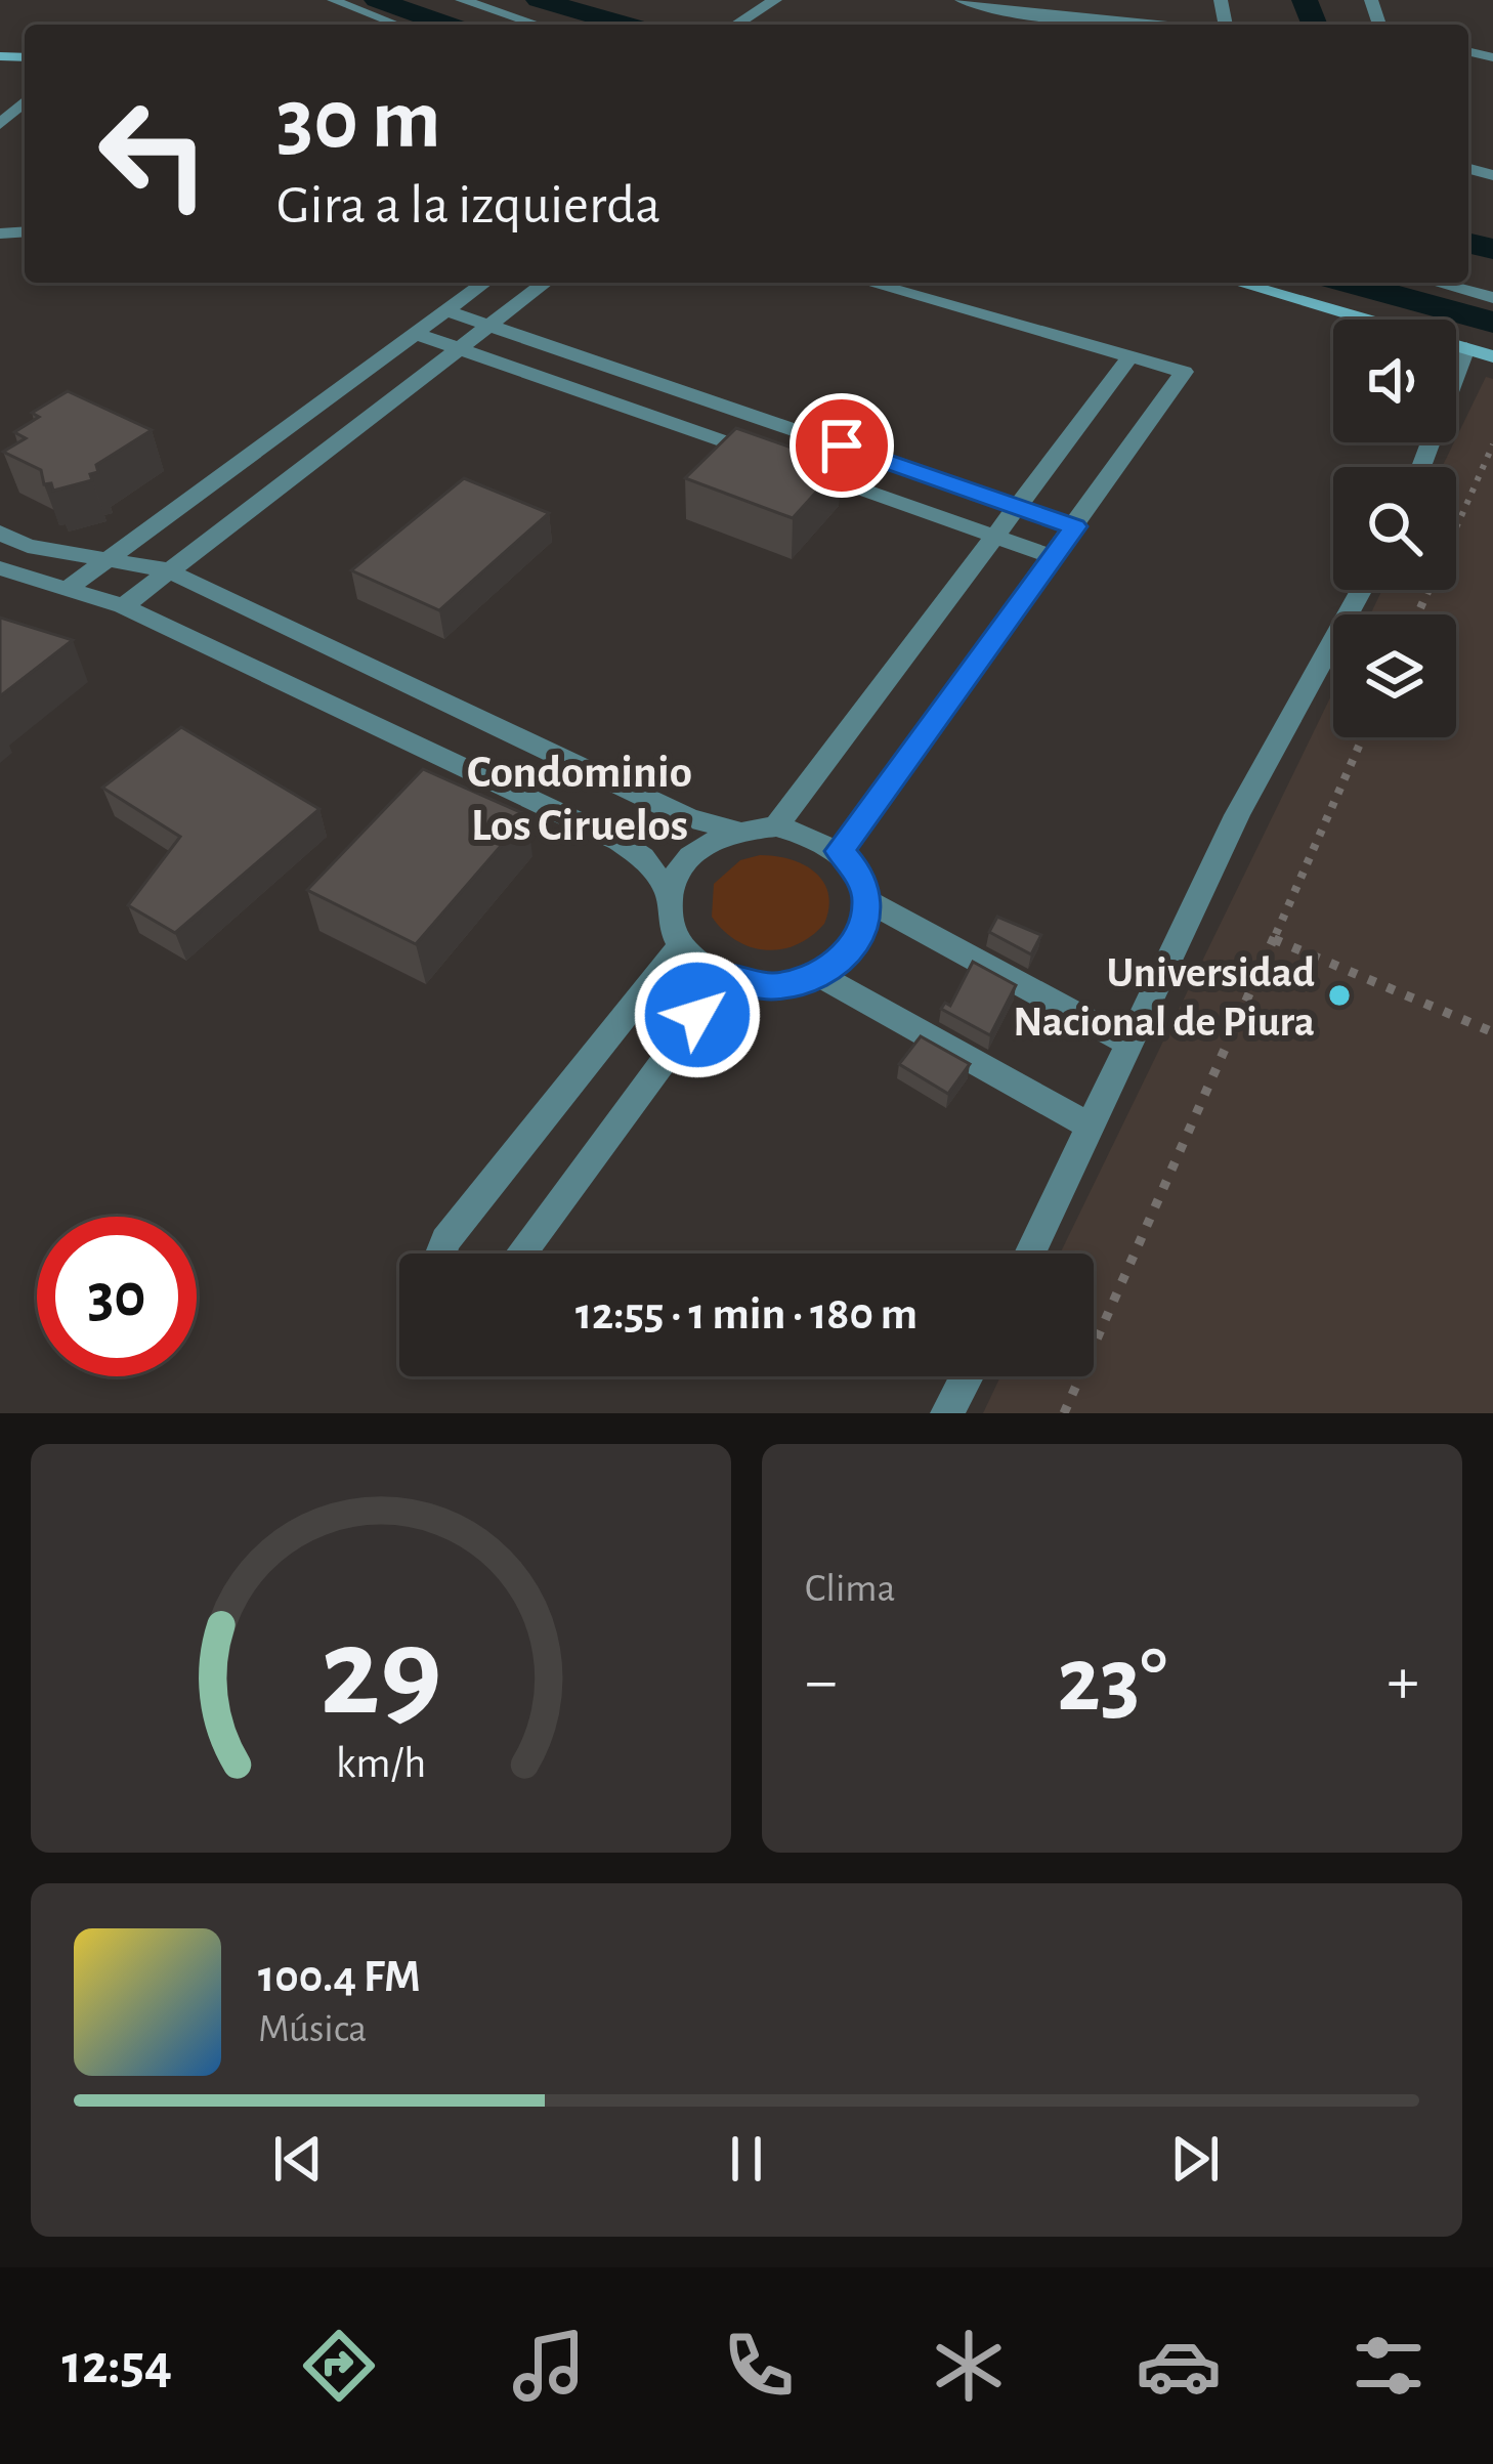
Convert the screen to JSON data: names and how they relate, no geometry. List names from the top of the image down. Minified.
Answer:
{"districts":["Condominio Los Ciruelos"],"places":["Universidad Nacional de Piura"],"page":{"turn":["30 m","Gira a la izquierda"],"limit":"30","trip":"12:55 · 1 min · 180 m","tile":"Clima","heat":["−","23°","+"],"song":["100.4 FM","Música"],"tabs":"12:54","gauge":["29","km/h"]}}
